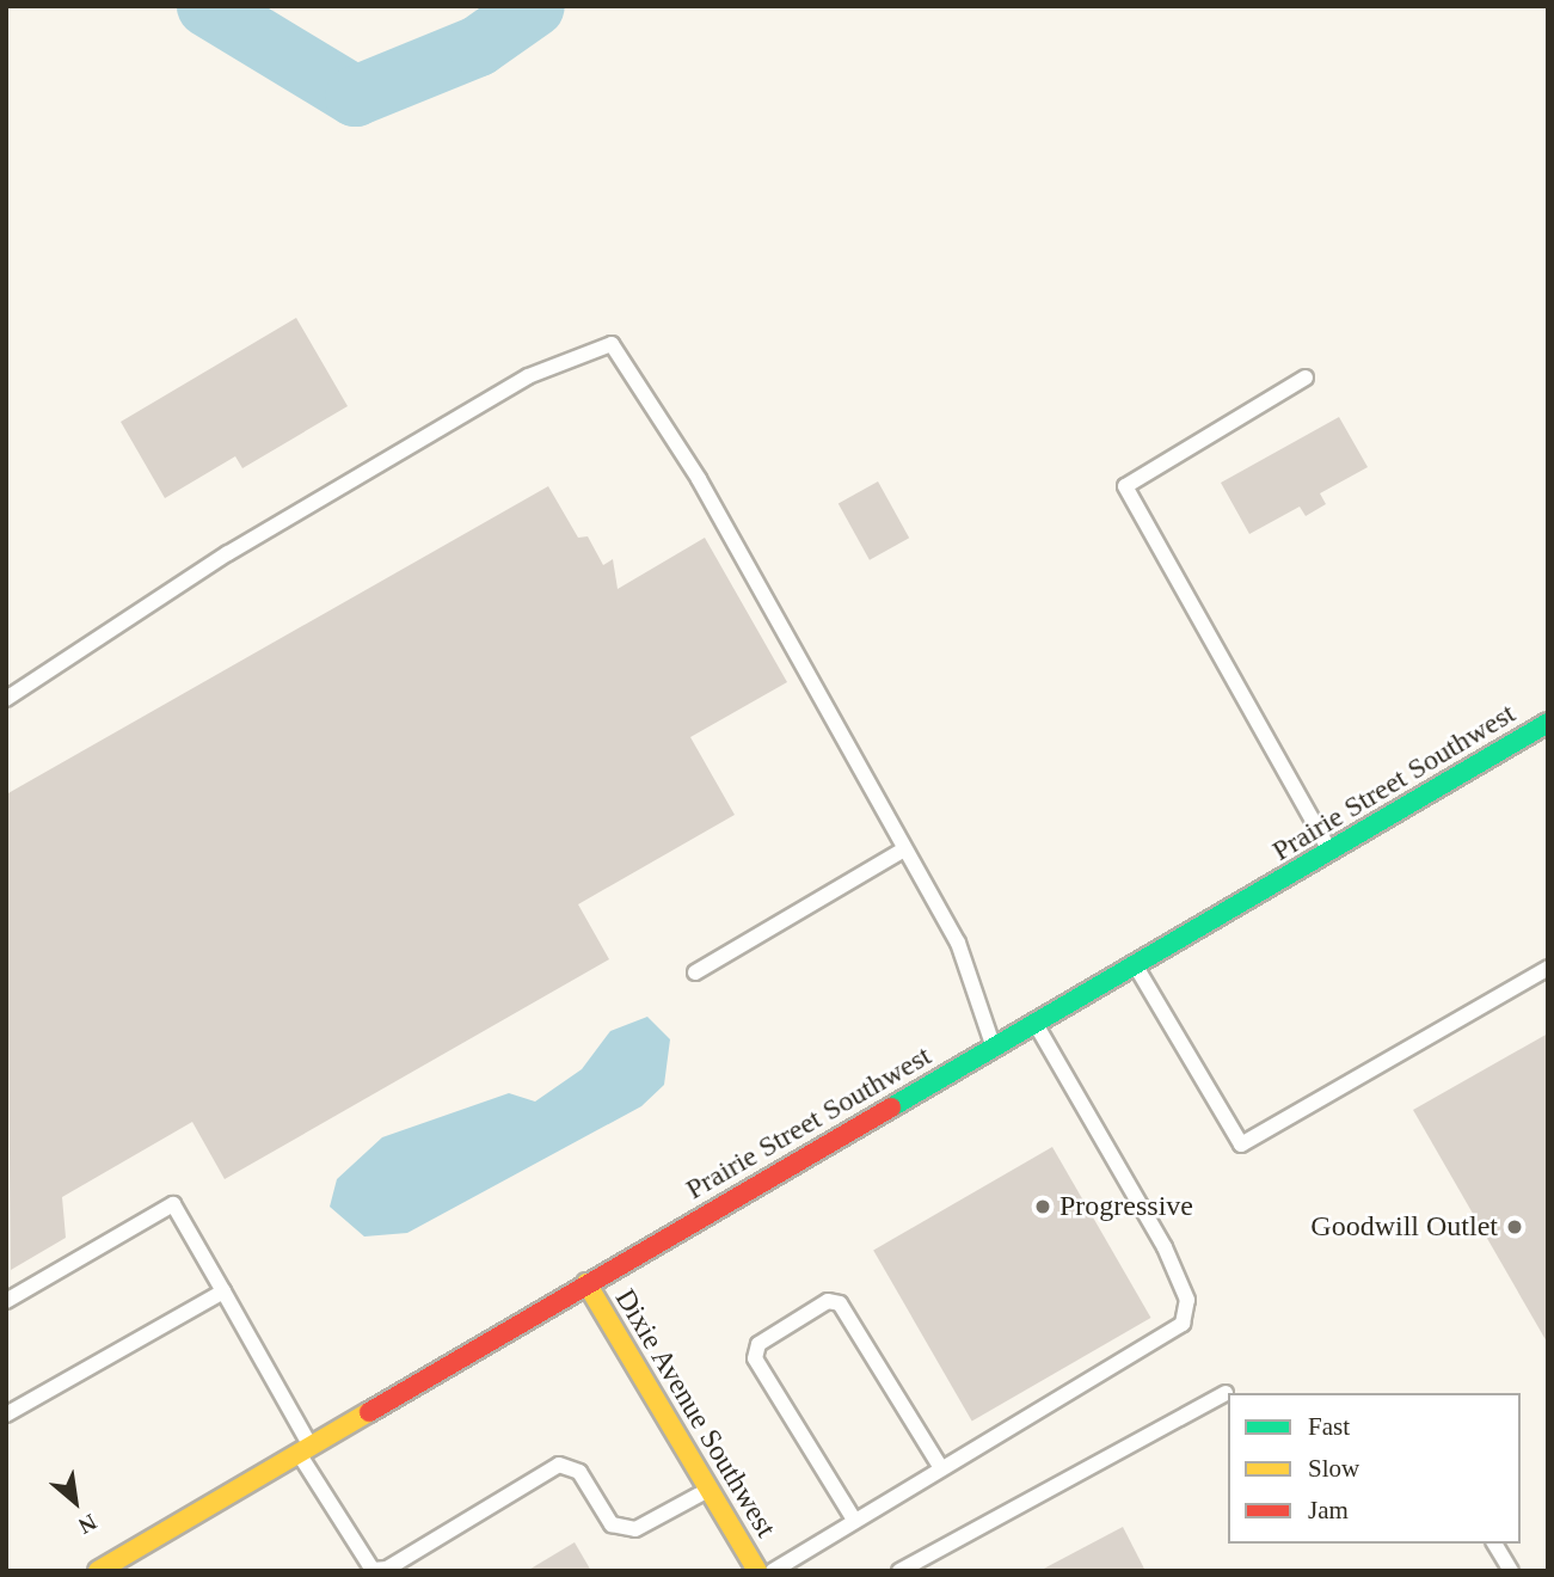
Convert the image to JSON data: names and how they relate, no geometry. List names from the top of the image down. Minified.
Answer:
{"streets":{"street":["Prairie Street Southwest","Dixie Avenue Southwest"]},"crossings":[["Prairie Street Southwest","Dixie Avenue Southwest"]],"places":["Progressive","Goodwill Outlet"],"legend":["Fast","Slow","Jam"],"north":"bottom right"}
